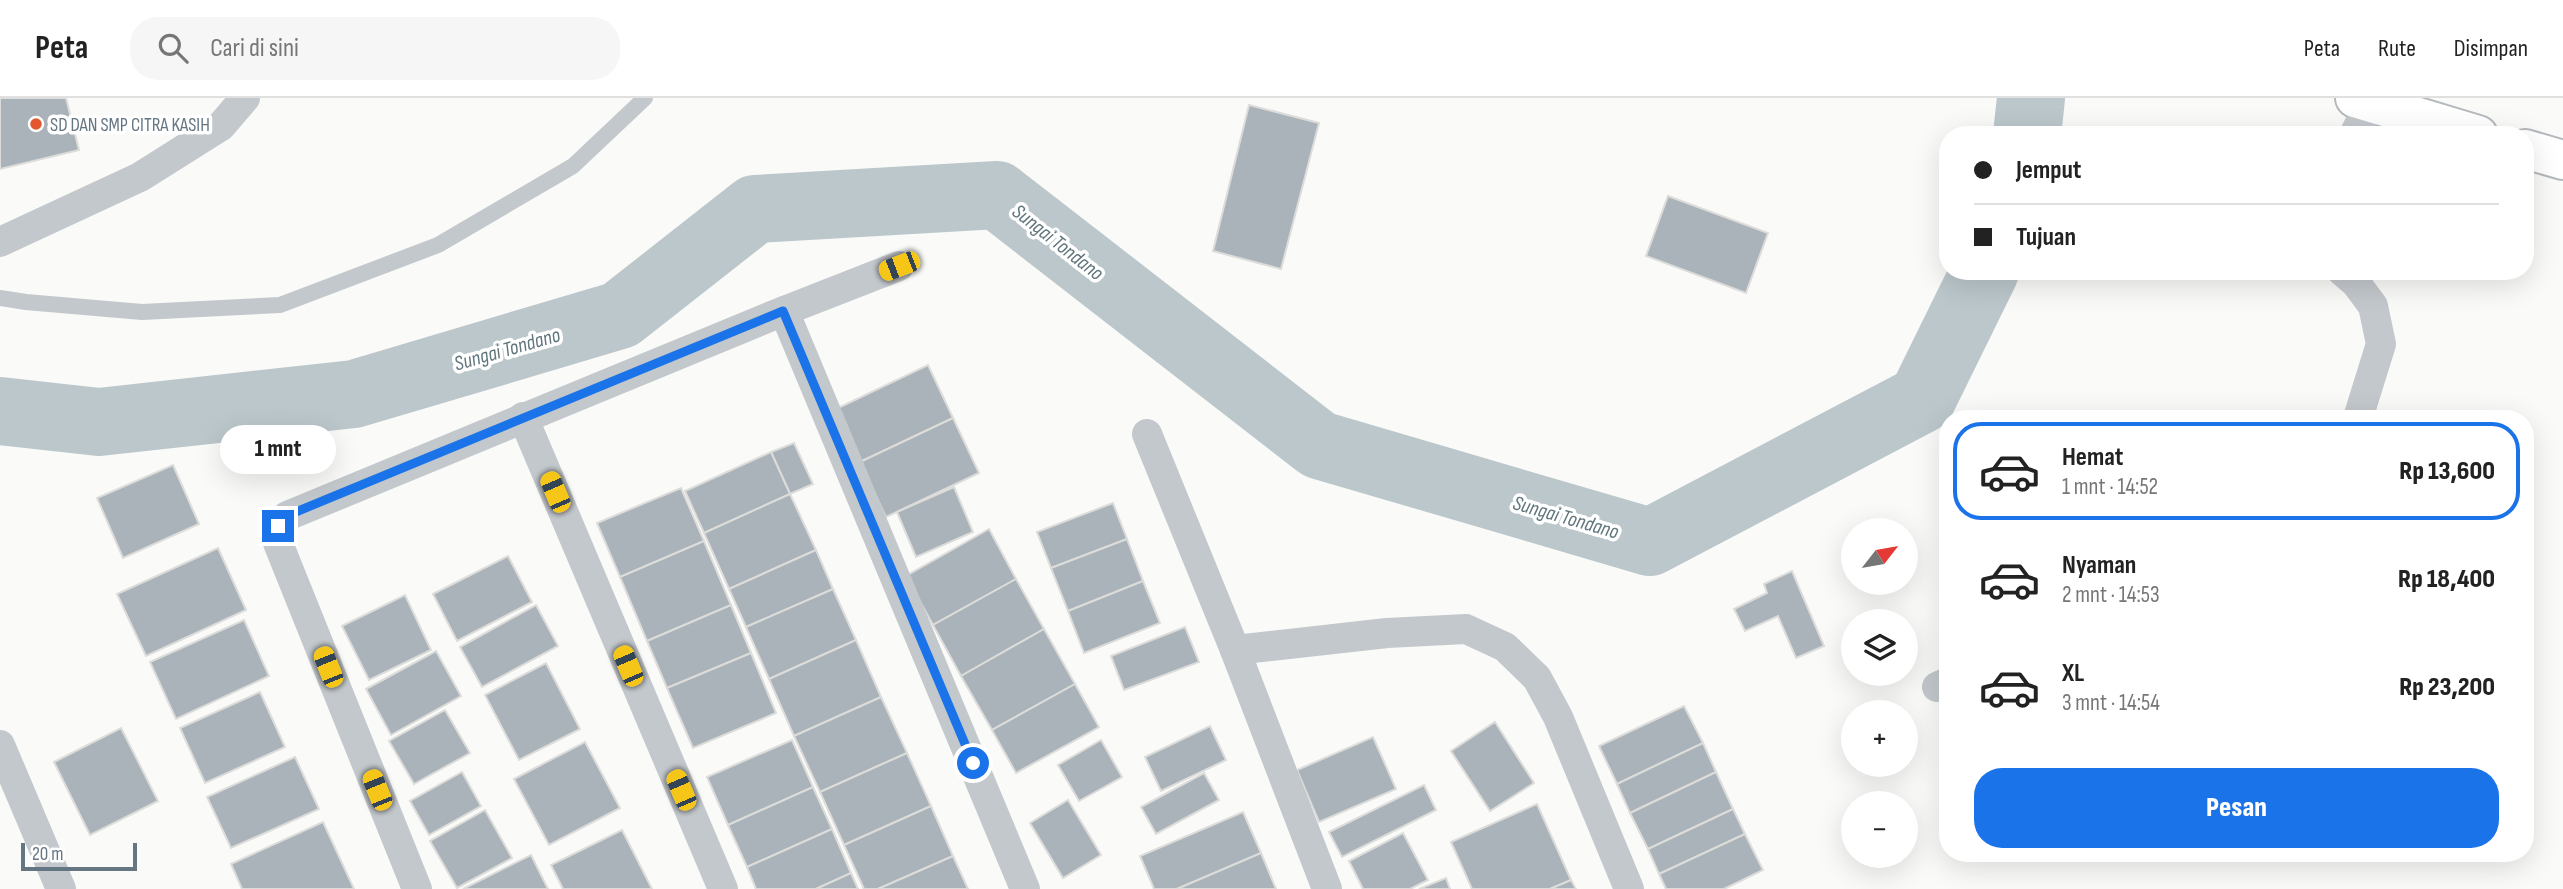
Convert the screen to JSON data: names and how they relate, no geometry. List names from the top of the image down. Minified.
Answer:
{"water":["Sungai Tondano"],"places":["SD DAN SMP CITRA KASIH"],"scale_bar":"20 m","north":"top right","page":{"header":"Peta","search":"Cari di sini","nav":["Peta","Rute","Disimpan"],"banner":["Jemput","Tujuan"],"list":[{"name":"Hemat","note":"1 mnt · 14:52","value":"Rp 13,600"},{"name":"Nyaman","note":"2 mnt · 14:53","value":"Rp 18,400"},{"name":"XL","note":"3 mnt · 14:54","value":"Rp 23,200"}],"bubble":"1 mnt","map_buttons":["+","−"],"buttons":"Pesan","scale":"20 m"}}
